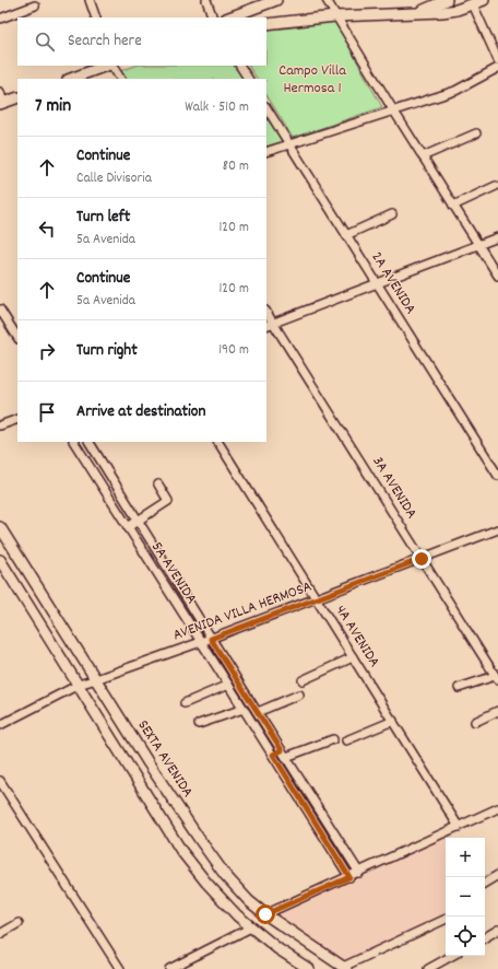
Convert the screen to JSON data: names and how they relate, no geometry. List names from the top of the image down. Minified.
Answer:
{"streets":{"main road":["SEXTA AVENIDA"],"street":["2A AVENIDA","3A AVENIDA","5A AVENIDA","AVENIDA VILLA HERMOSA","4A AVENIDA"]},"crossings":[["3A AVENIDA","AVENIDA VILLA HERMOSA"],["5A AVENIDA","AVENIDA VILLA HERMOSA"],["AVENIDA VILLA HERMOSA","4A AVENIDA"],["AVENIDA VILLA HERMOSA","SEXTA AVENIDA"]],"parks":["Campo Villa Hermosa 1"],"page":{"search":"Search here","heading":["7 min","Walk · 510 m"],"list":[["Continue","Calle Divisoria","80 m"],["Turn left","5a Avenida","120 m"],["Continue","5a Avenida","120 m"],["Turn right","190 m"],"Arrive at destination"],"map_buttons":["+","−"]}}
